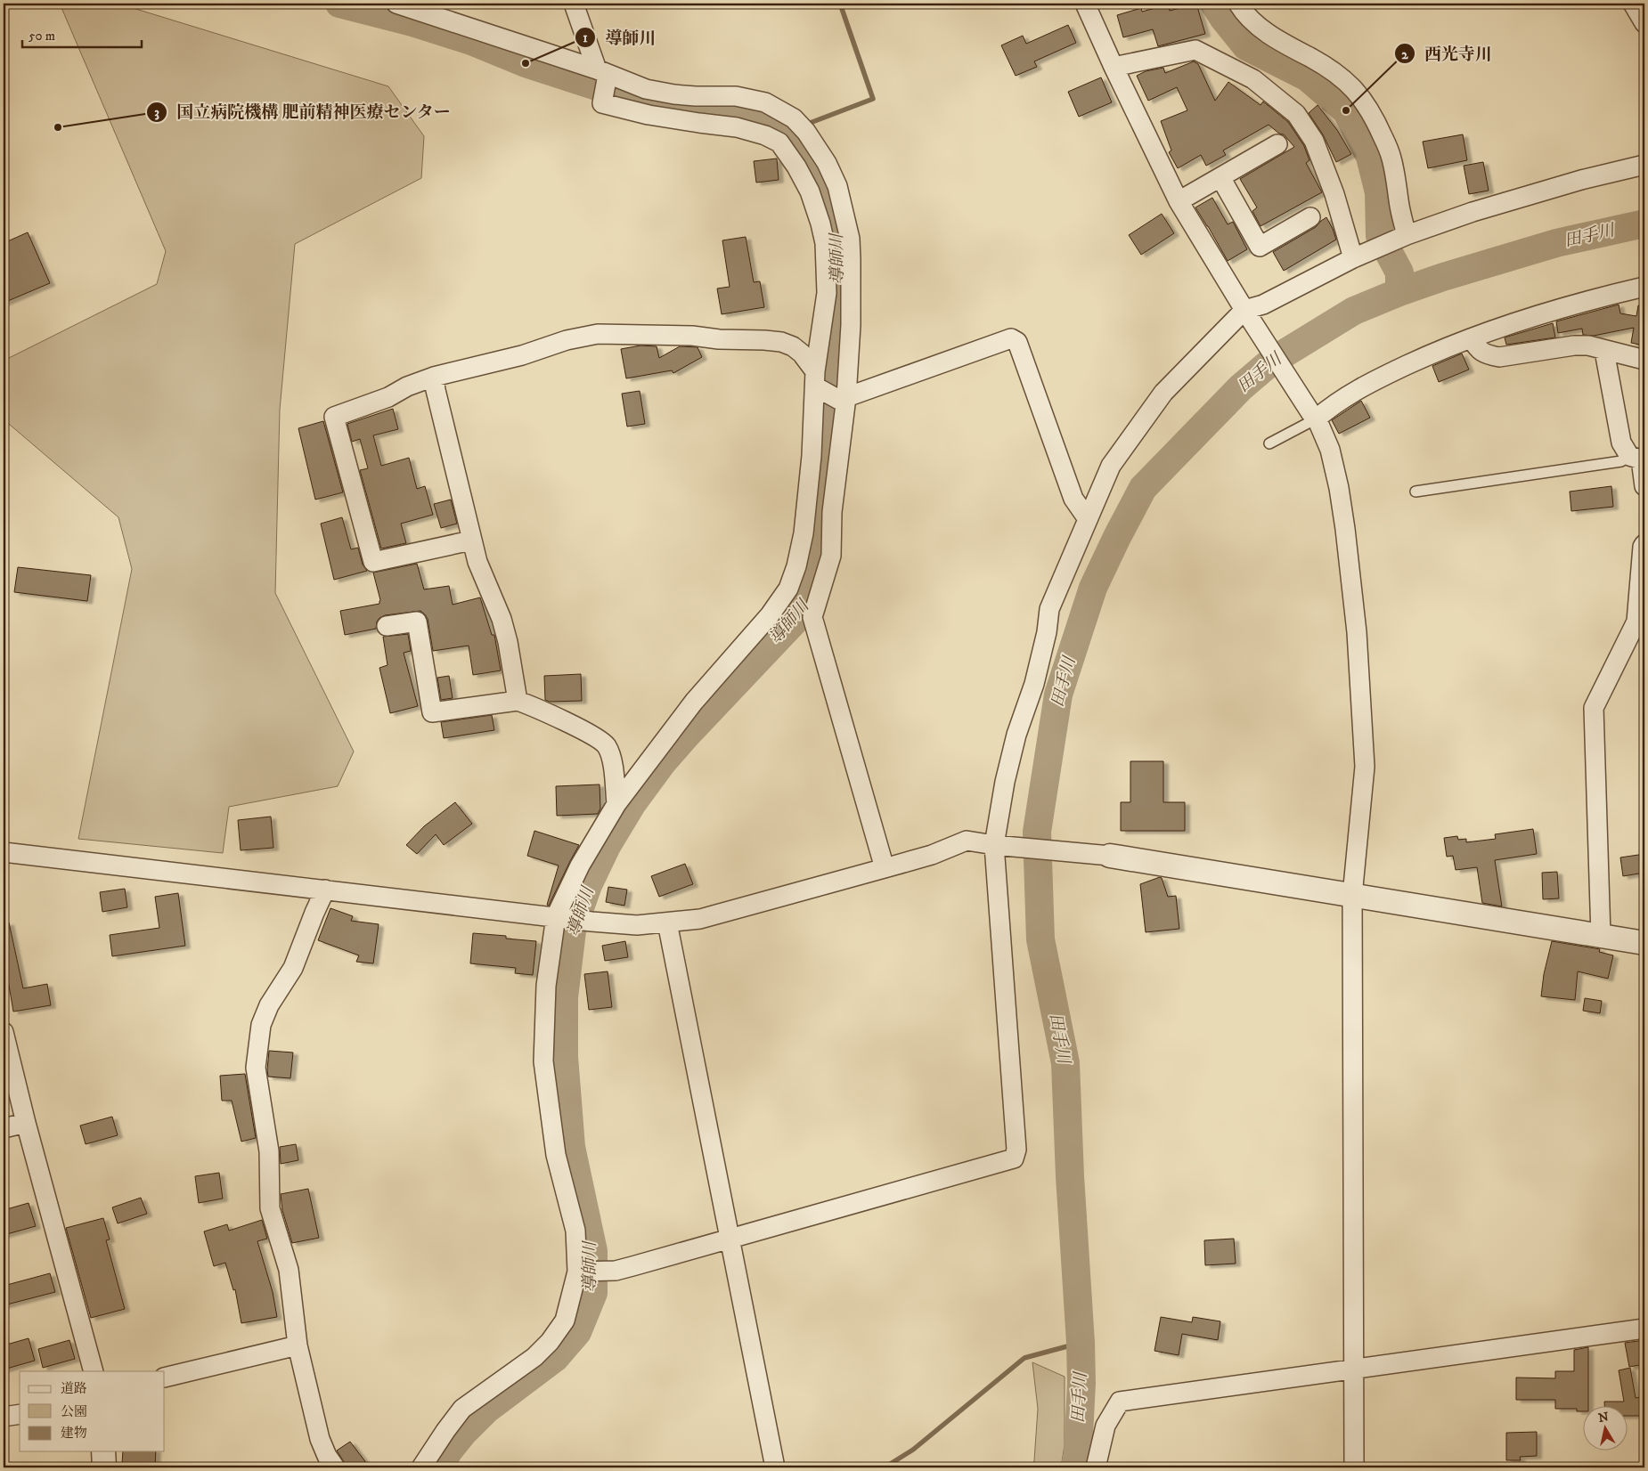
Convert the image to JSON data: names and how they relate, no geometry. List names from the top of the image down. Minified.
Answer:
{"water":["田手川","導師川"],"places":["導師川","西光寺川","国立病院機構 肥前精神医療センター"],"legend":["道路","公園","建物"],"scale_bar":"50 m","north":"top"}
